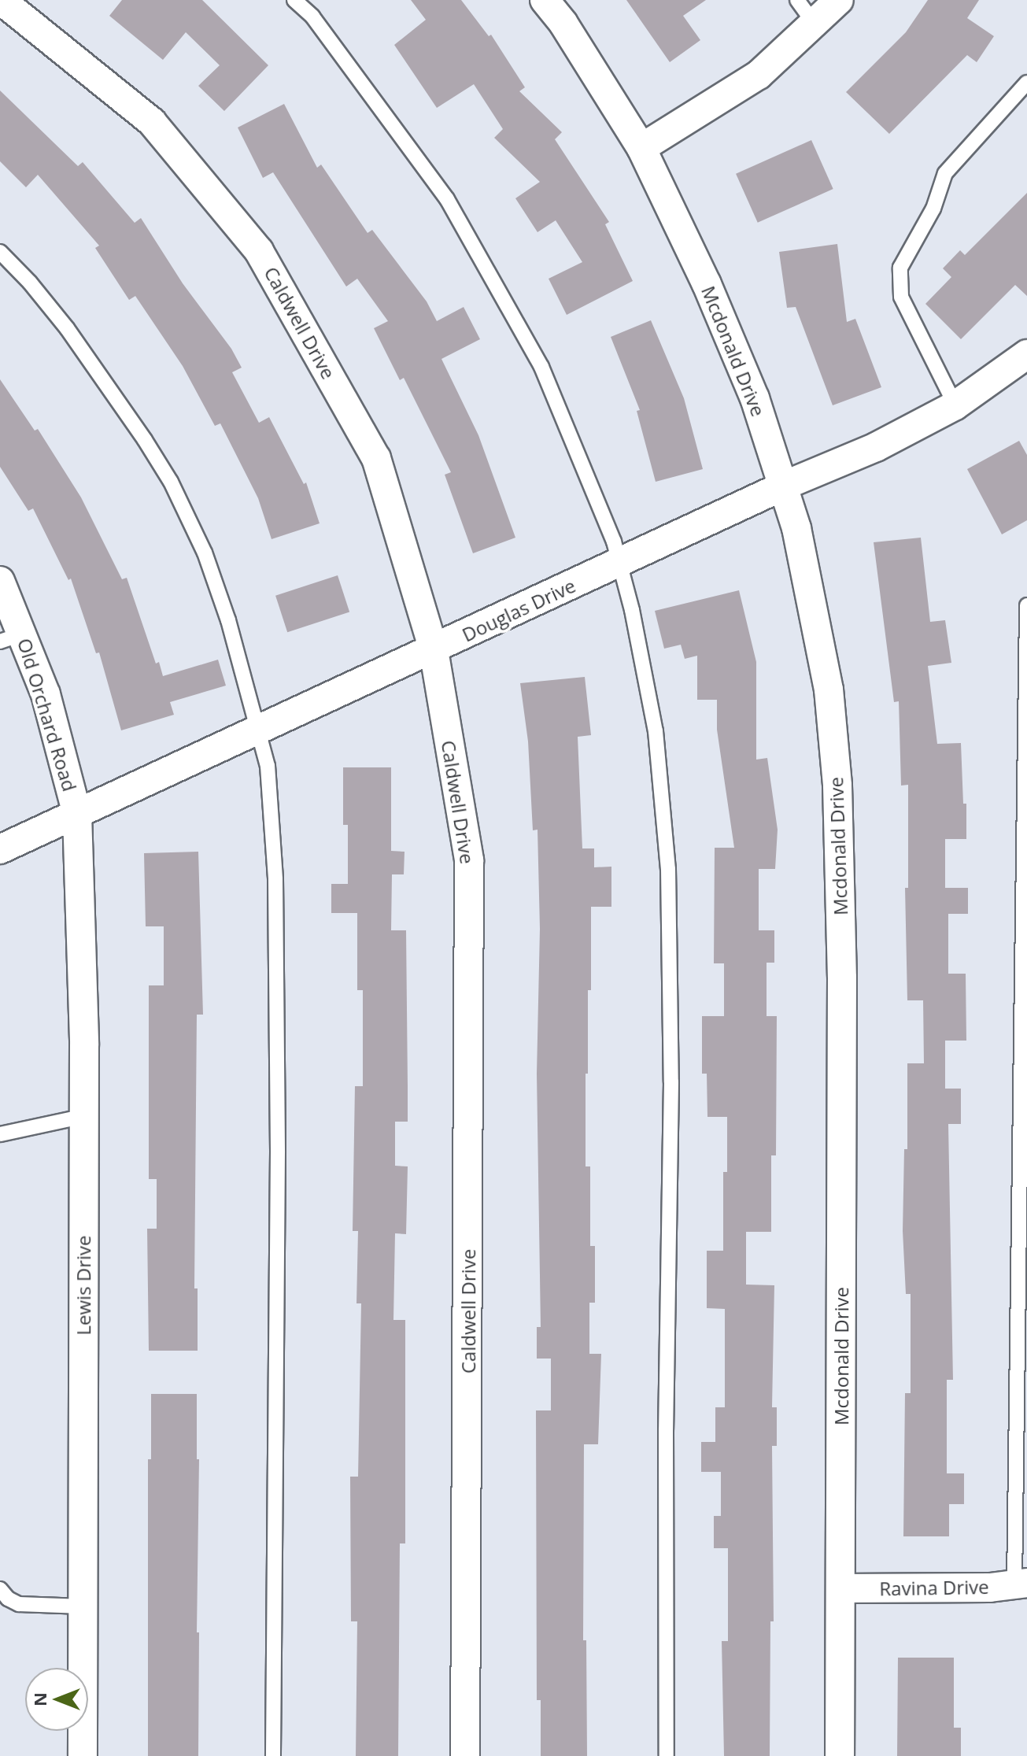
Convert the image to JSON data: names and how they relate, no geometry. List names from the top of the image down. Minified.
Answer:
{"streets":{"street":["Caldwell Drive","Mcdonald Drive","Douglas Drive","Old Orchard Road","Lewis Drive","Ravina Drive"]},"crossings":[["Caldwell Drive","Douglas Drive"],["Mcdonald Drive","Douglas Drive"],["Mcdonald Drive","Ravina Drive"],["Douglas Drive","Old Orchard Road"],["Douglas Drive","Lewis Drive"],["Old Orchard Road","Lewis Drive"]],"north":"left"}
